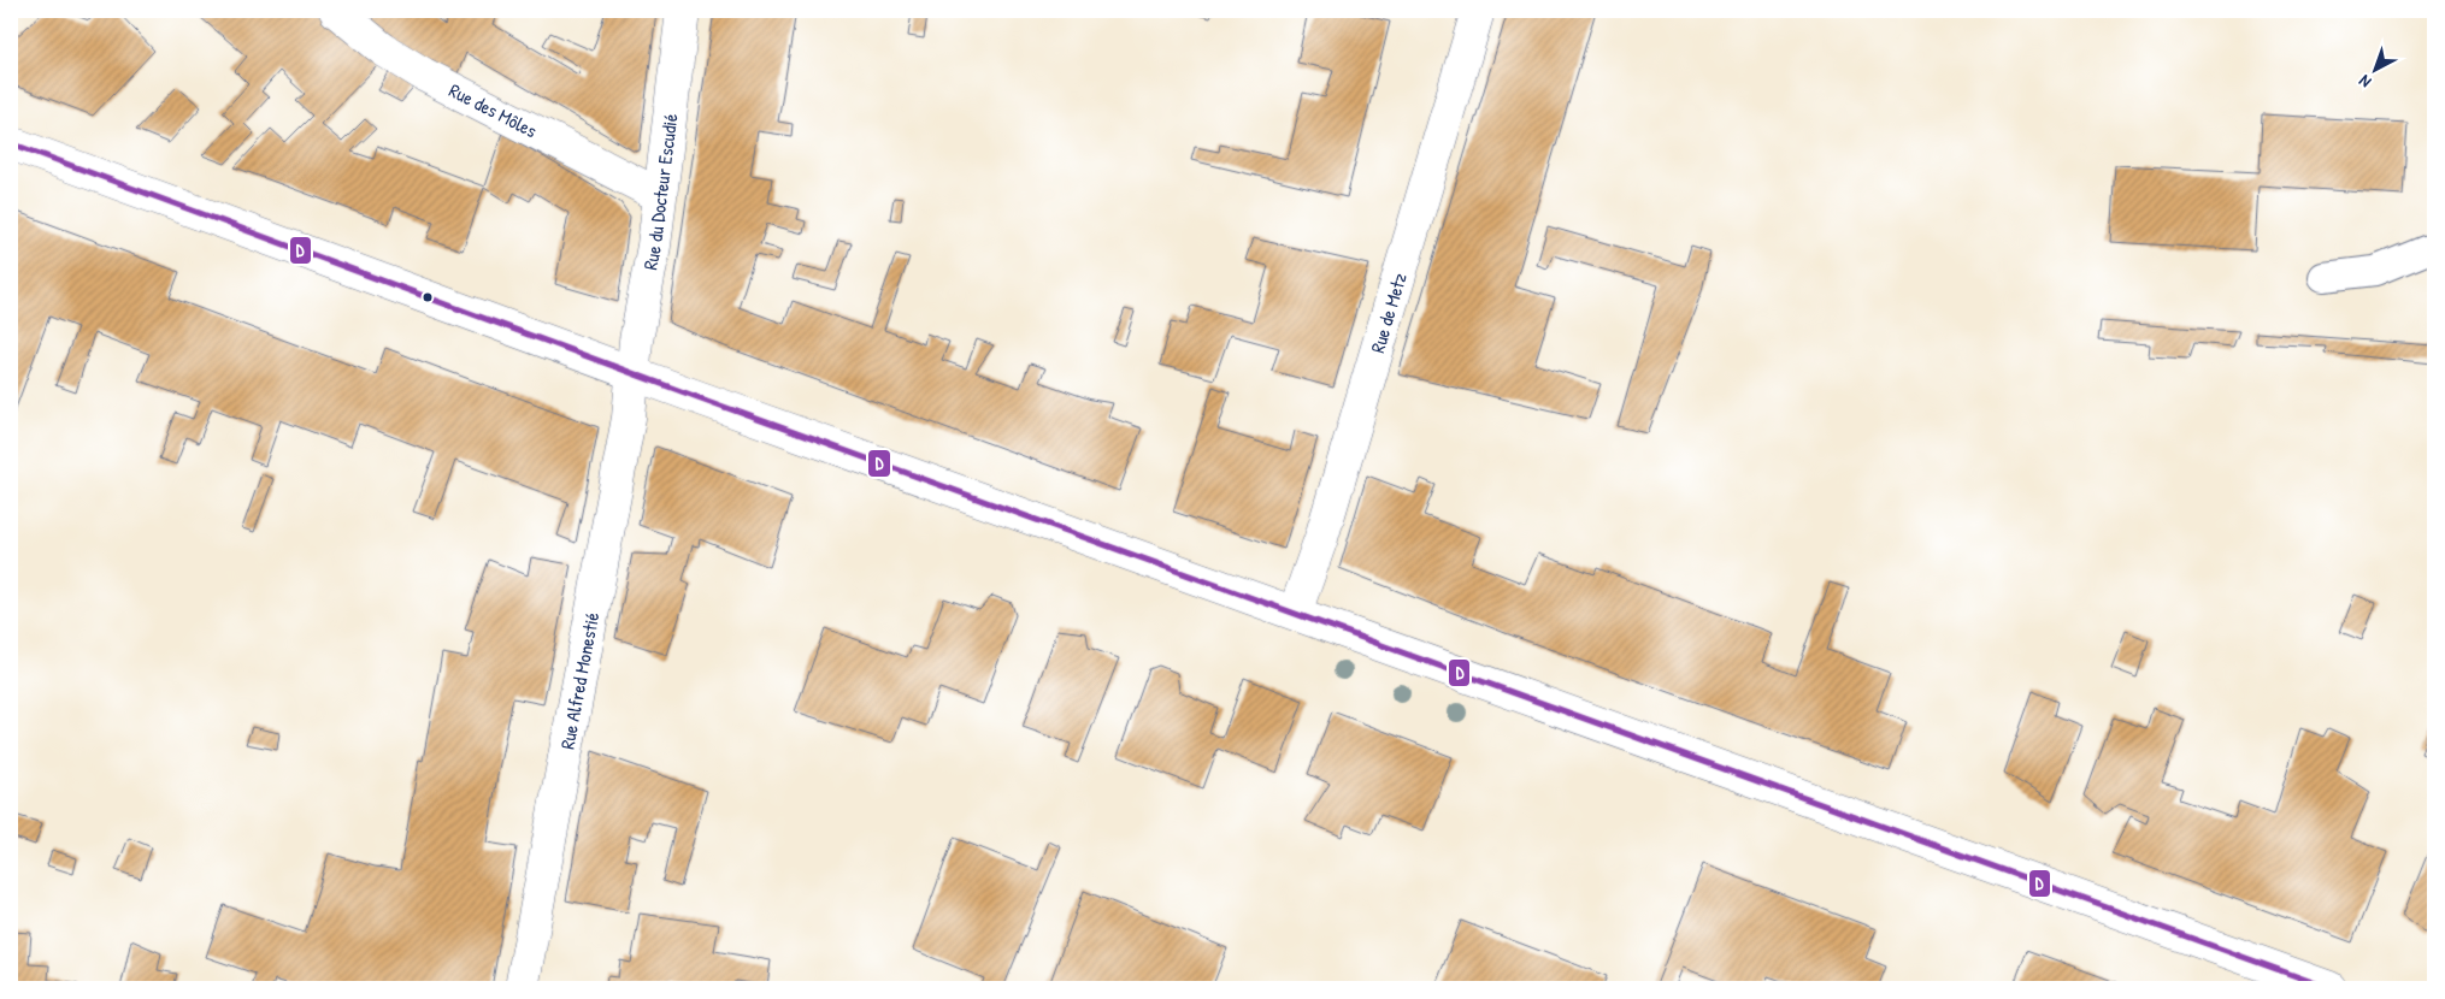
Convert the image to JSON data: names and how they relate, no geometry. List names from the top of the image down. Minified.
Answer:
{"streets":{"street":["Rue des Môles","Rue du Docteur Escudié","Rue de Metz","Rue Alfred Monestié"]},"crossings":[["Rue des Môles","Rue du Docteur Escudié"],["Rue du Docteur Escudié","Rue Alfred Monestié"]],"lines":["transit line D"],"north":"bottom left"}
